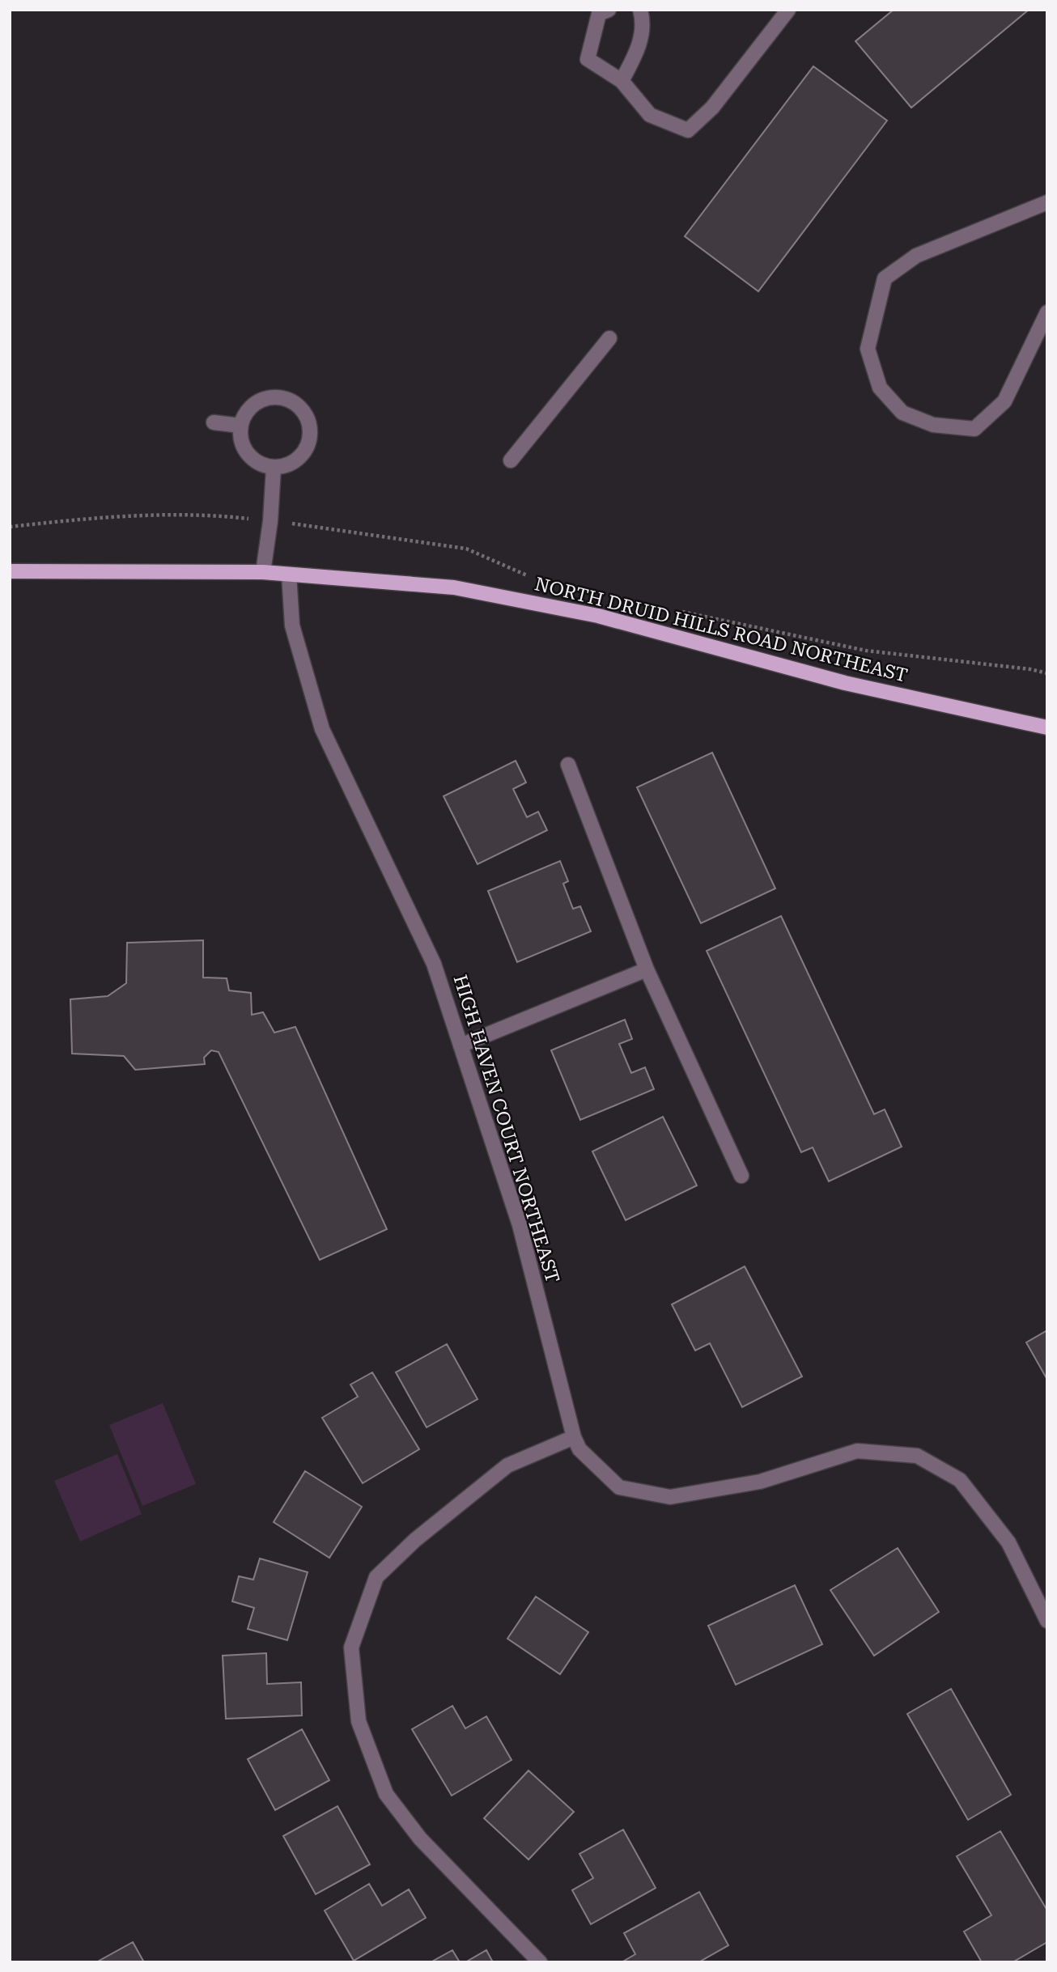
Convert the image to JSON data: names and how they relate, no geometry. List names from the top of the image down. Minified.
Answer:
{"streets":{"main road":["NORTH DRUID HILLS ROAD NORTHEAST"],"street":["HIGH HAVEN COURT NORTHEAST"]},"crossings":[["NORTH DRUID HILLS ROAD NORTHEAST","HIGH HAVEN COURT NORTHEAST"]]}
